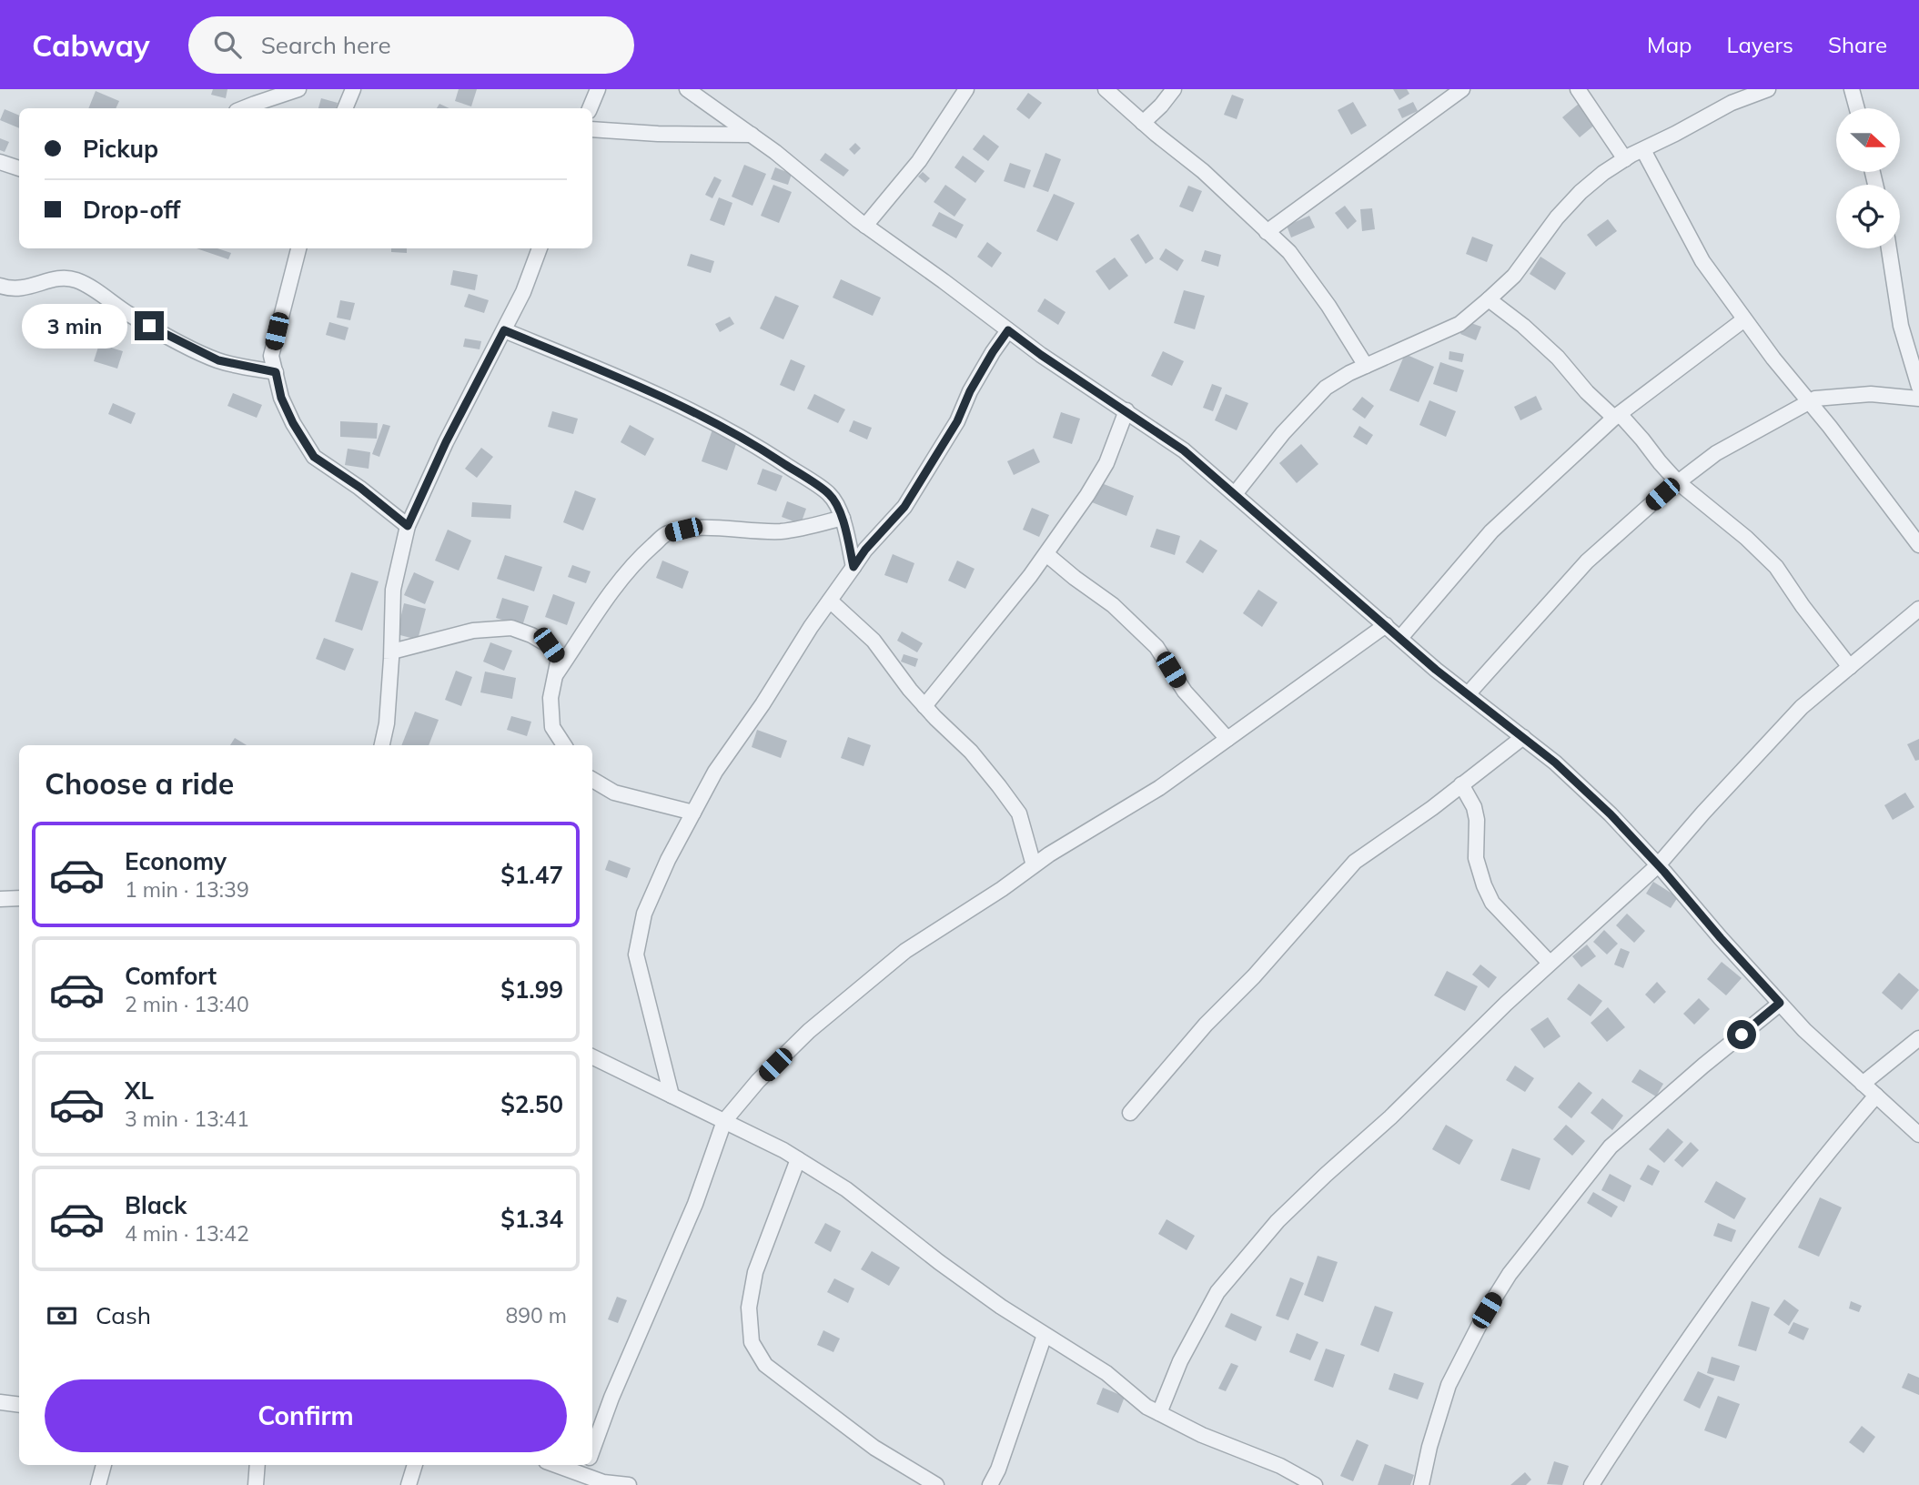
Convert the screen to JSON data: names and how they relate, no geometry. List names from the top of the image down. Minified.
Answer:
{"north":"right","page":{"header":"Cabway","search":"Search here","nav":["Map","Layers","Share"],"banner":["Pickup","Drop-off"],"bubble":"3 min","heading":"Choose a ride","list":[{"name":"Economy","note":"1 min · 13:39","value":"$1.47"},{"name":"Comfort","note":"2 min · 13:40","value":"$1.99"},{"name":"XL","note":"3 min · 13:41","value":"$2.50"},{"name":"Black","note":"4 min · 13:42","value":"$1.34"}],"pay":["Cash","890 m"],"buttons":"Confirm"}}
